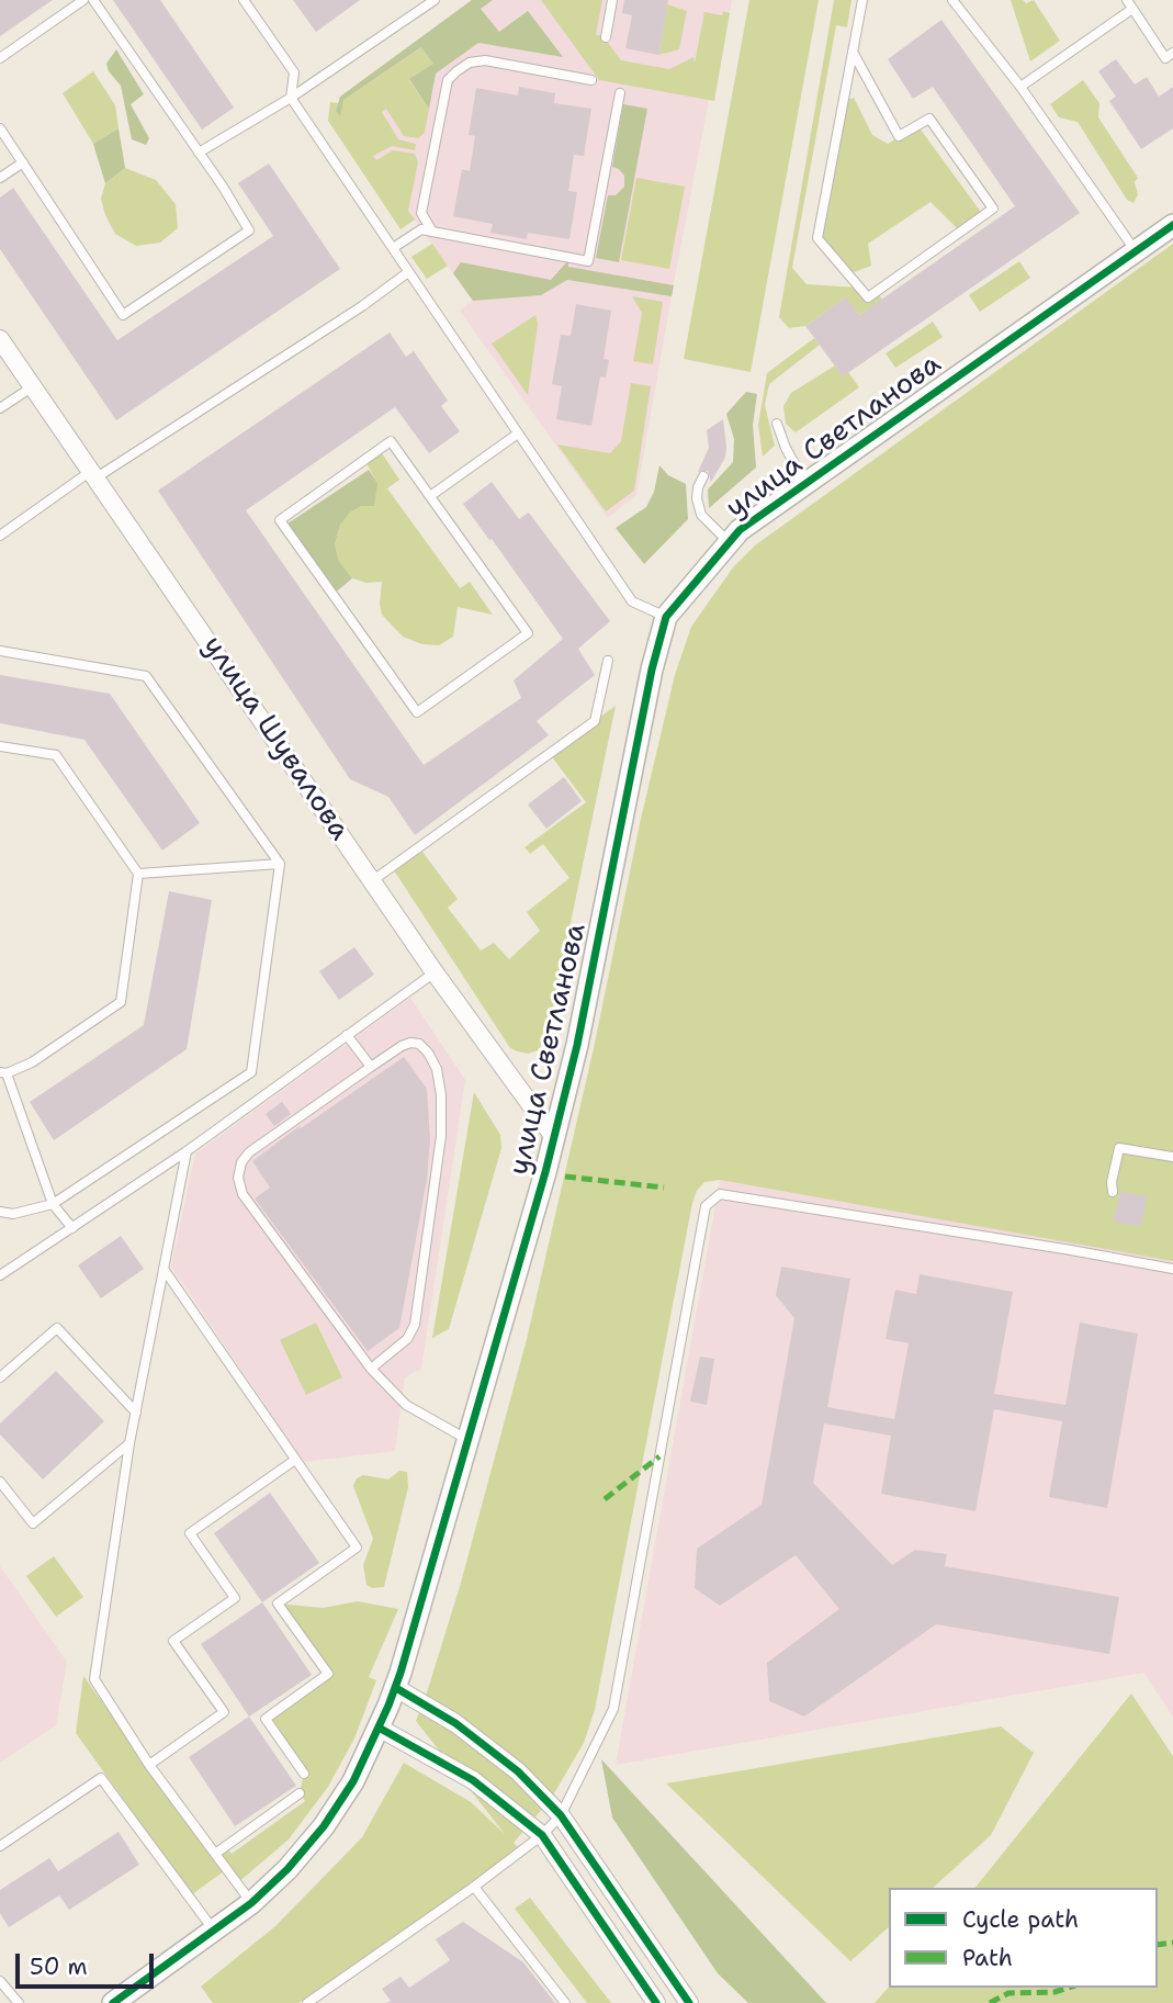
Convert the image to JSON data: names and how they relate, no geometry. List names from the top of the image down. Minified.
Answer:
{"streets":{"street":["улица Светланова","улица Шувалова"]},"crossings":[["улица Светланова","улица Шувалова"]],"legend":["Cycle path","Path"],"scale_bar":"50 m"}
